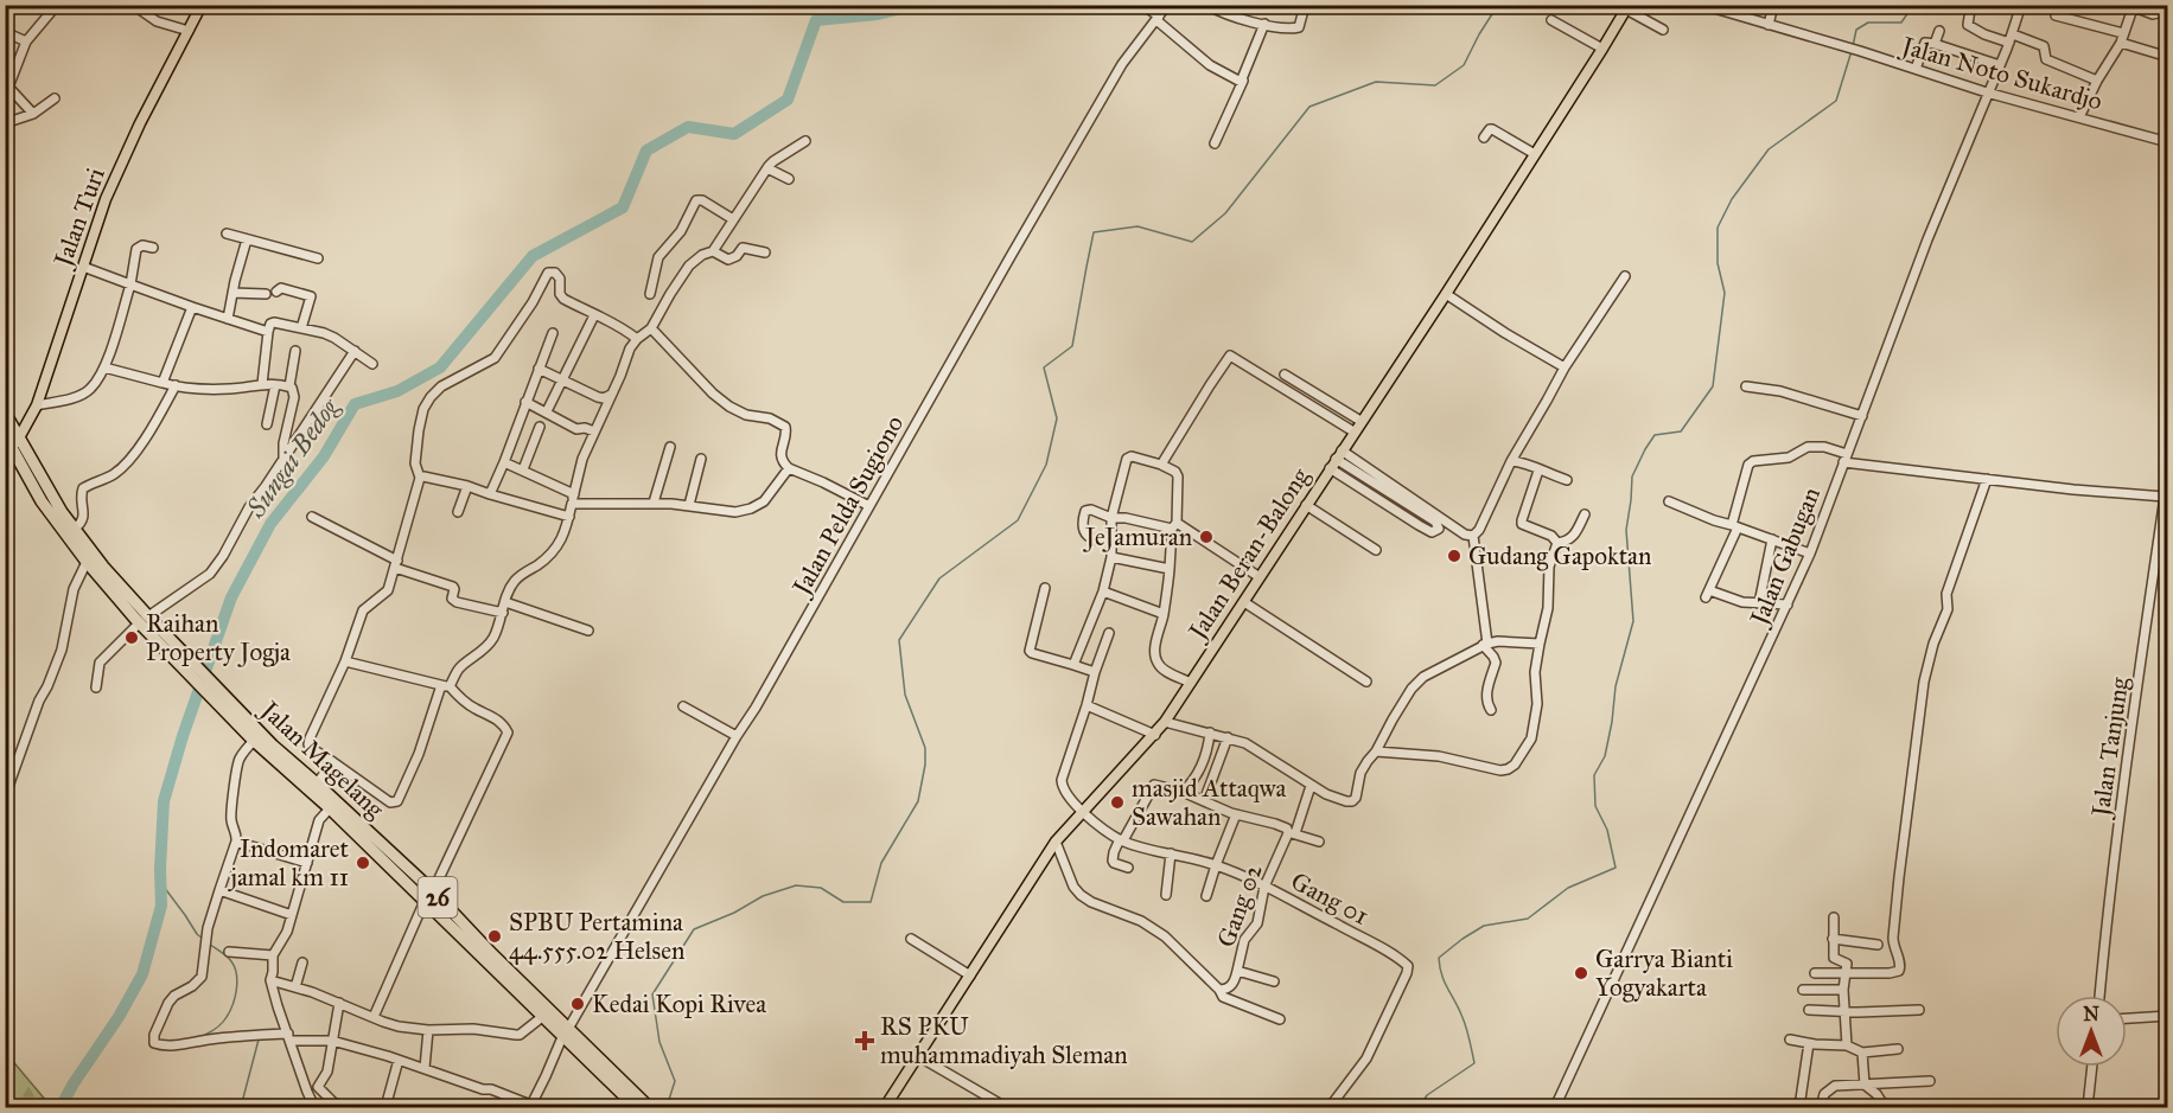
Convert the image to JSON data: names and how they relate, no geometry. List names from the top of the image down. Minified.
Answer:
{"streets":{"highway":["Jalan Magelang","26"],"main road":["Jalan Turi","Jalan Beran-Balong"],"street":["Jalan Noto Sukardjo","Jalan Pelda Sugiono","Jalan Gabugan","Jalan Tanjung","Gang 01","Gang 02"]},"crossings":[["Jalan Noto Sukardjo","Jalan Gabugan"],["Jalan Turi","Jalan Magelang"],["Jalan Pelda Sugiono","Jalan Magelang"],["Jalan Beran-Balong","Gang 01"],["Gang 01","Gang 02"]],"water":["Sungai Bedog"],"places":{"other":["JeJamuran","Gudang Gapoktan","Raihan Property Jogja","masjid Attaqwa Sawahan","Indomaret jamal km 11","SPBU Pertamina 44.555.02 Helsen","Garrya Bianti Yogyakarta","Kedai Kopi Rivea"],"health":["RS PKU muhammadiyah Sleman"]},"north":"top"}
